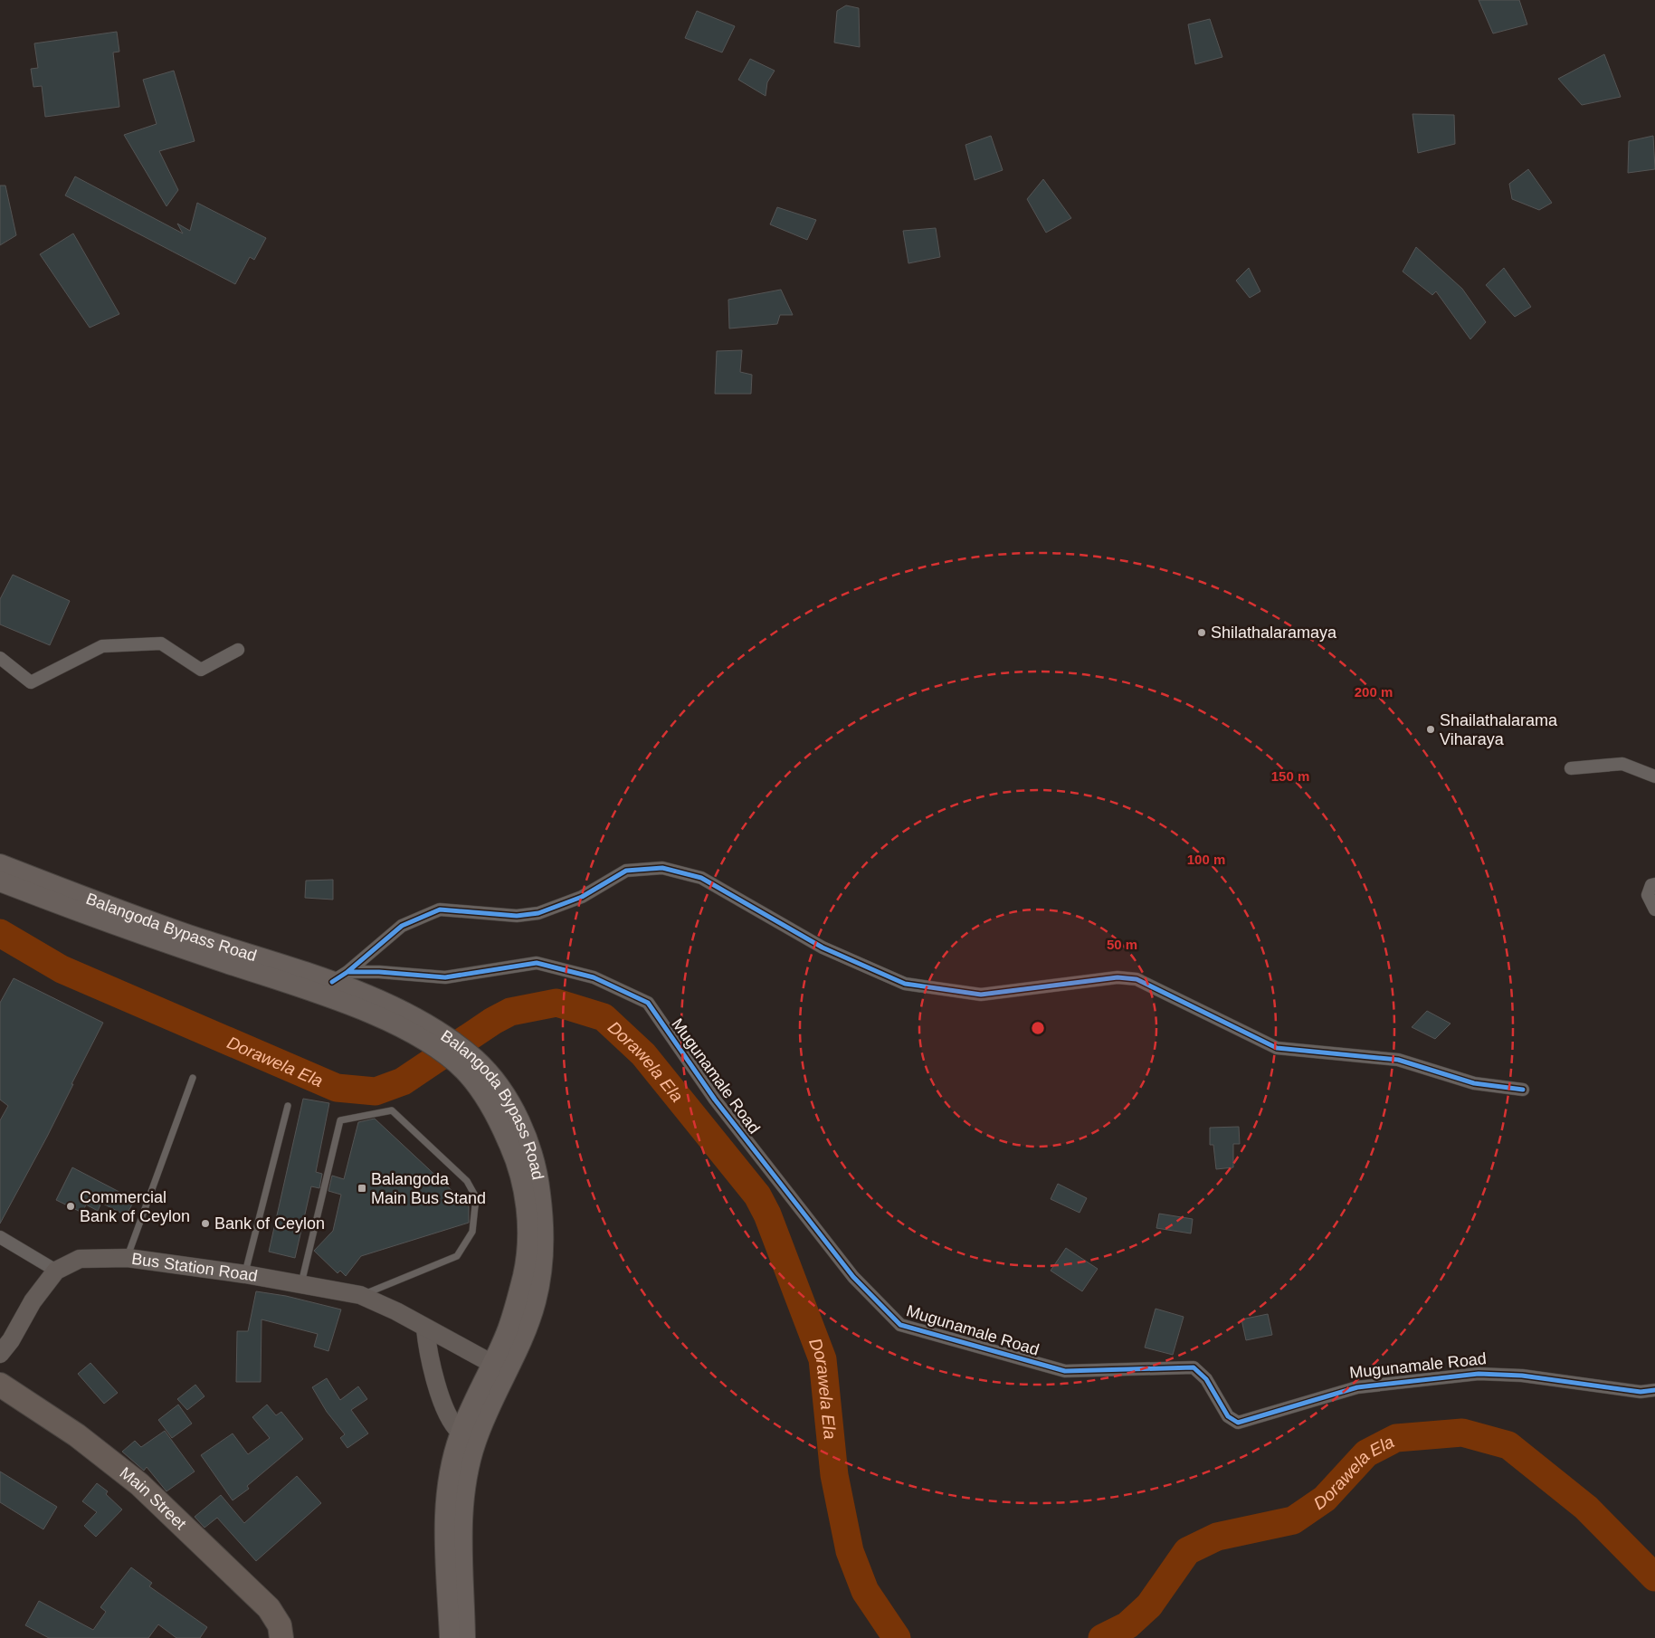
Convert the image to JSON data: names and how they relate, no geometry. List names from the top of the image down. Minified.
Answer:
{"streets":{"highway":["Main Street"],"main road":["Balangoda Bypass Road"],"street":["Mugunamale Road","Bus Station Road"]},"crossings":[["Balangoda Bypass Road","Mugunamale Road"],["Balangoda Bypass Road","Bus Station Road"]],"water":["Dorawela Ela"],"places":{"other":["Shilathalaramaya","Shailathalarama Viharaya","Commercial Bank of Ceylon","Bank of Ceylon"],"transit":["Balangoda Main Bus Stand"]},"rings":["200 m","150 m","100 m","50 m"]}
